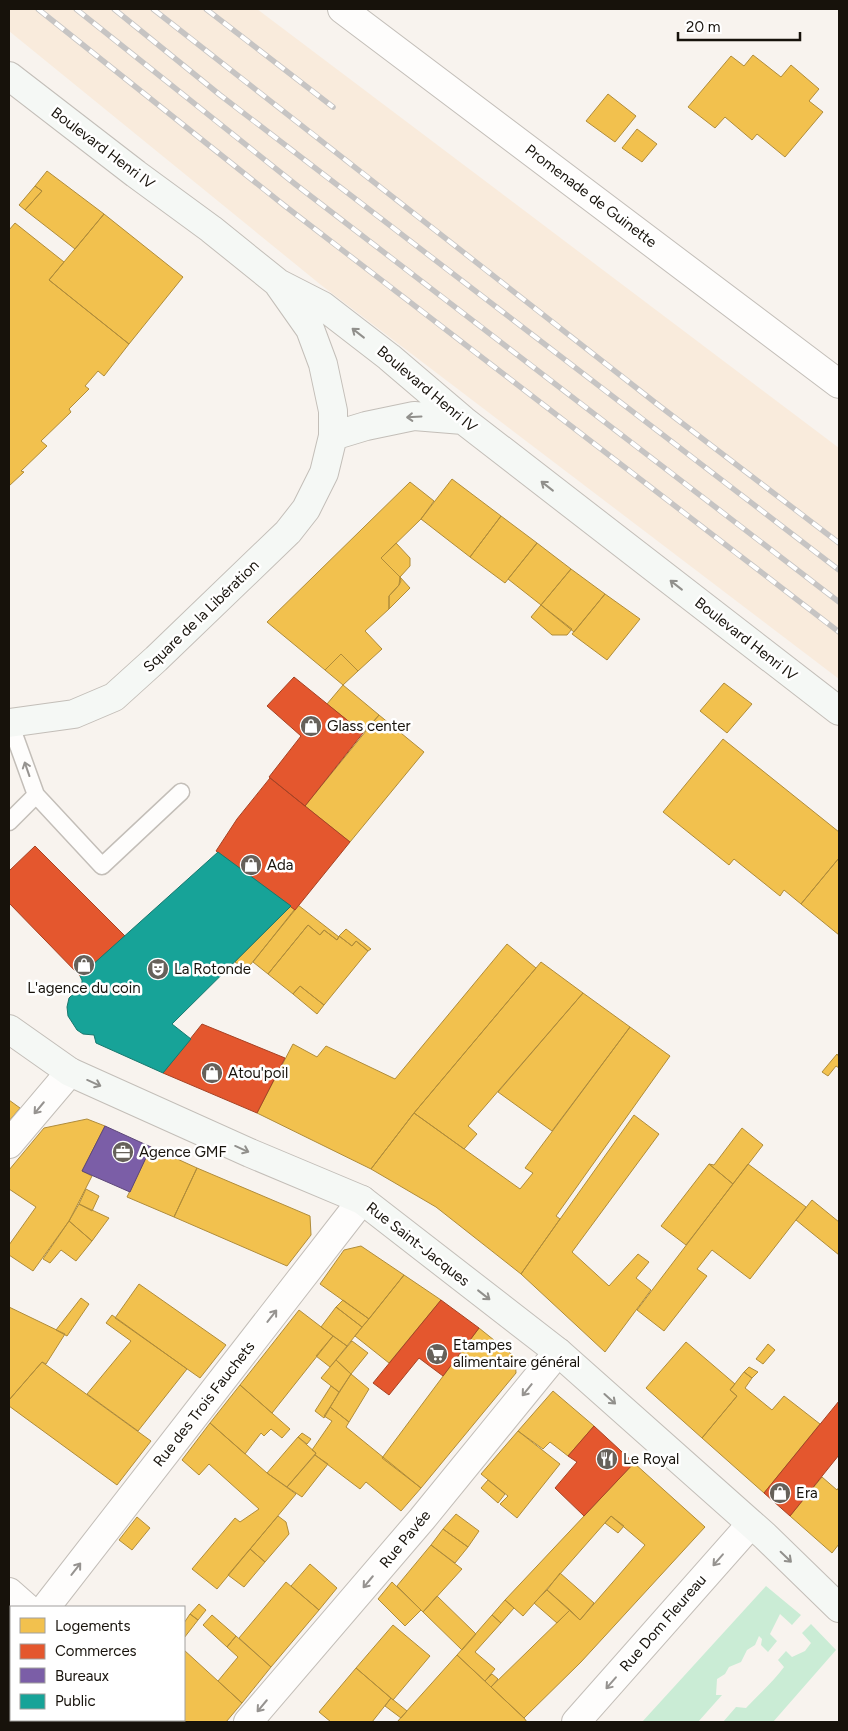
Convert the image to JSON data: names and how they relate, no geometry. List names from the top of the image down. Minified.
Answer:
{"streets":{"street":["Boulevard Henri IV","Promenade de Guinette","Square de la Libération","Rue Saint-Jacques","Rue des Trois Fauchets","Rue Pavée","Rue Dom Fleureau"]},"crossings":[["Boulevard Henri IV","Square de la Libération"],["Rue Saint-Jacques","Rue des Trois Fauchets"],["Rue Saint-Jacques","Rue Pavée"],["Rue Saint-Jacques","Rue Dom Fleureau"]],"one_way":["Boulevard Henri IV","Rue Saint-Jacques","Rue des Trois Fauchets","Rue Pavée","Rue Dom Fleureau"],"places":{"shop":["Glass center","Ada","L'agence du coin","Atou'poil","Era"],"theatre":["La Rotonde"],"office":["Agence GMF"],"supermarket":["Etampes alimentaire général"],"restaurant":["Le Royal"]},"legend":["Logements","Commerces","Bureaux","Public"],"scale_bar":"20 m"}
